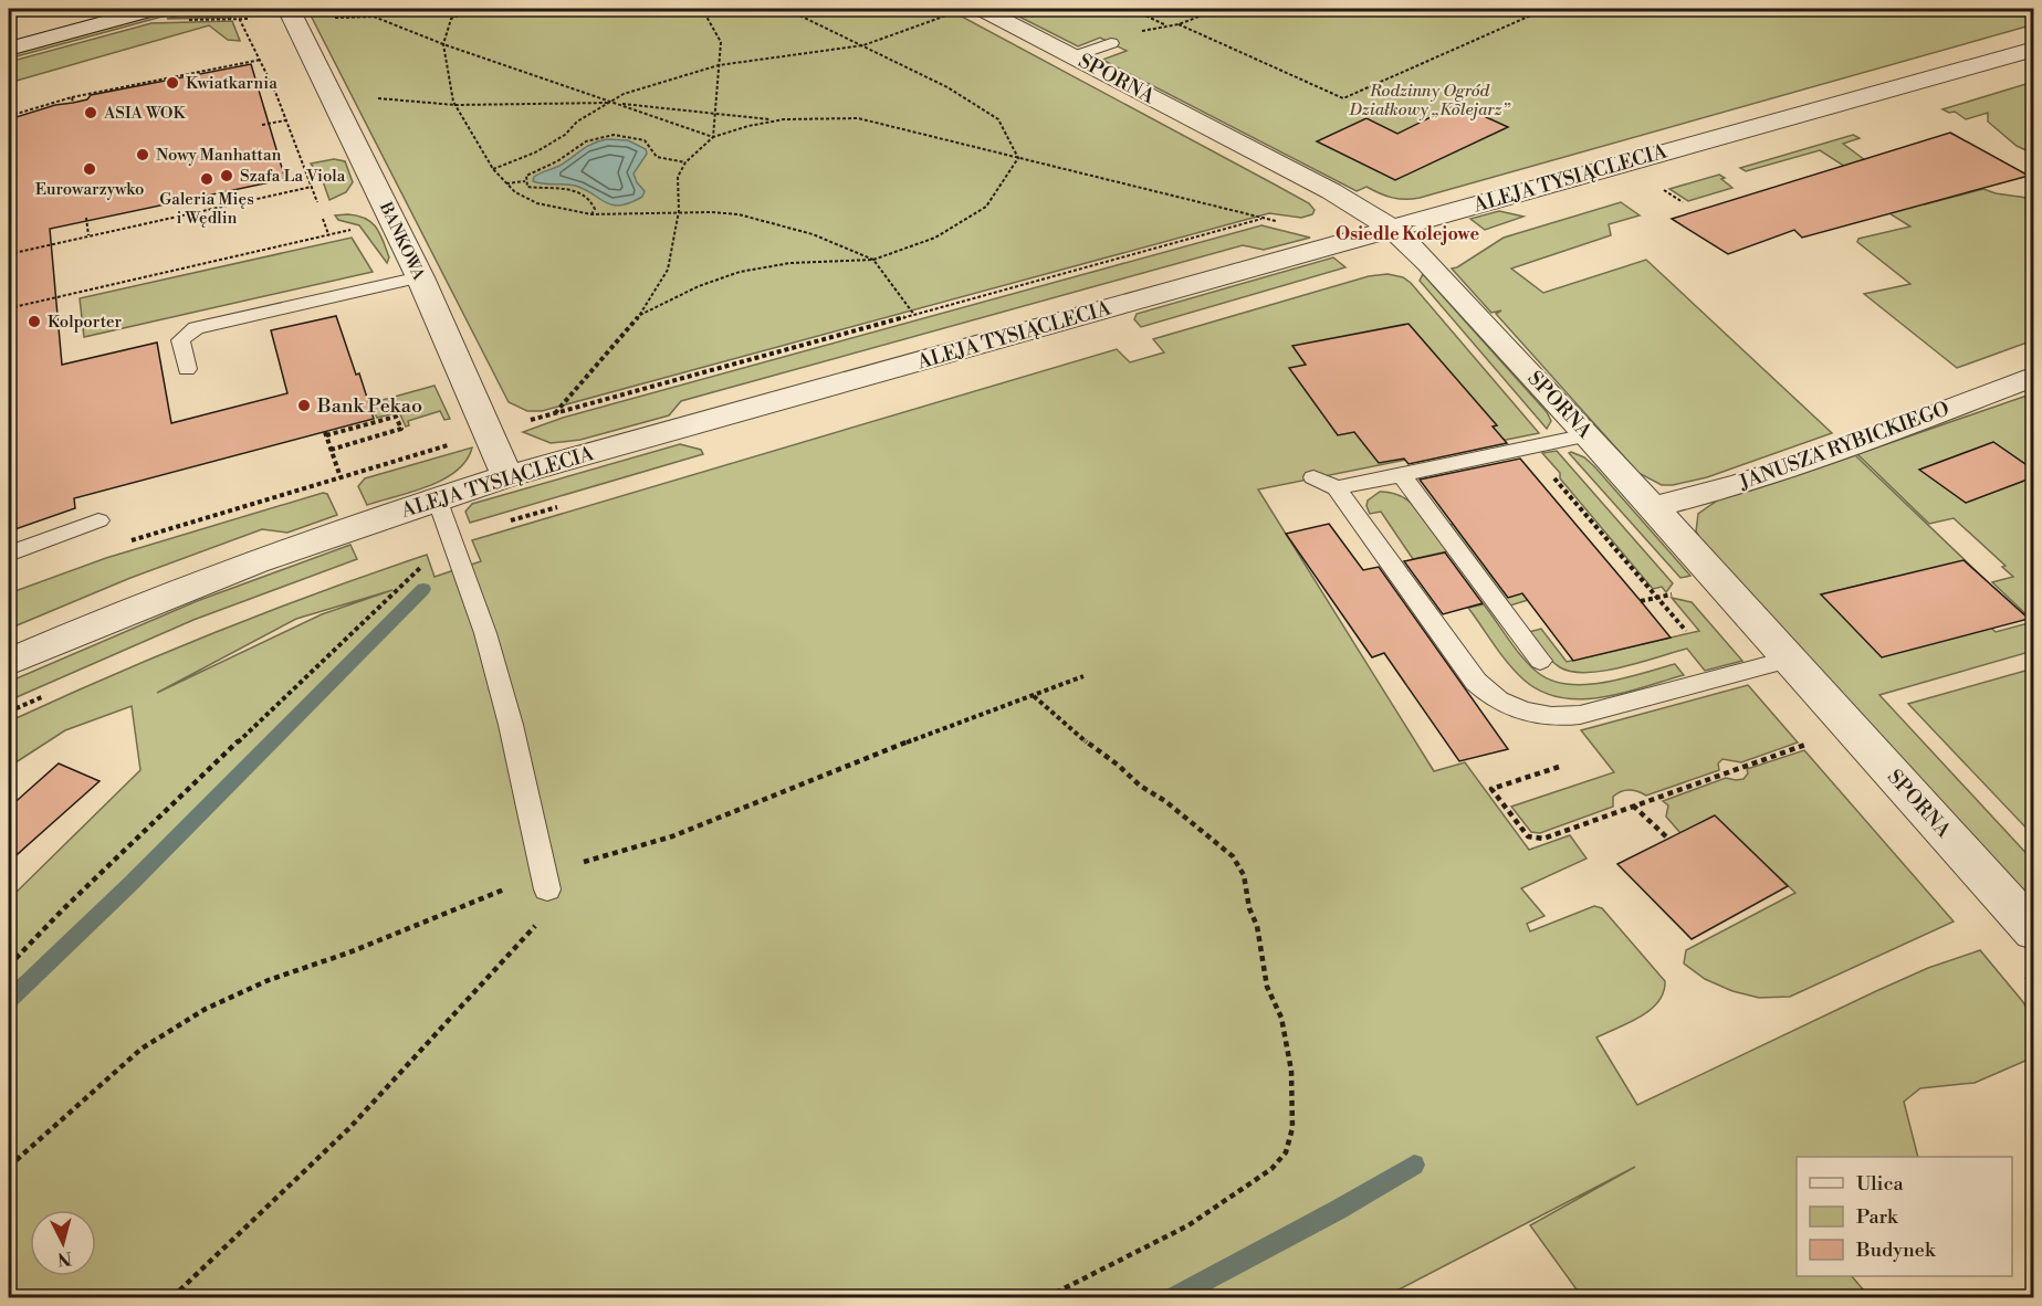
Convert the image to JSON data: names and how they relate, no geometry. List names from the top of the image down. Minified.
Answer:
{"streets":{"street":["SPORNA","ALEJA TYSIĄCLECIA","BANKOWA","JANUSZA RYBICKIEGO"]},"crossings":[["SPORNA","ALEJA TYSIĄCLECIA"],["SPORNA","JANUSZA RYBICKIEGO"],["ALEJA TYSIĄCLECIA","BANKOWA"]],"districts":["Osiedle Kolejowe"],"parks":["Rodzinny Ogród Działkowy „Kolejarz”"],"places":["Kwiatkarnia","ASIA WOK","Nowy Manhattan","Eurowarzywko","Szafa La Viola","Galeria Mięs i Wędlin","Kolporter","Bank Pekao"],"legend":["Ulica","Park","Budynek"],"north":"bottom"}
